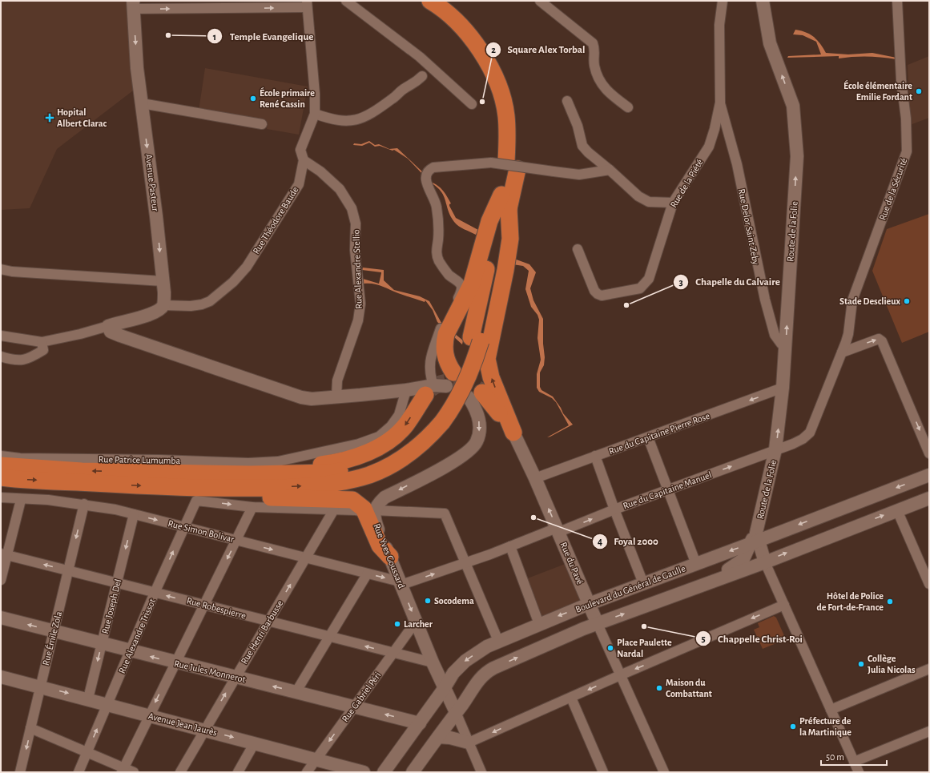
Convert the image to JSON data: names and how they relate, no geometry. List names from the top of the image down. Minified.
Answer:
{"streets":{"street":["Avenue Pasteur","Rue de la Piété","Rue de la Sécurité","Rue Théodore Baude","Rue Delor Saint Zeby","Route de la Folie","Rue Alexandre Stellio","Rue du Capitaine Pierre Rose","Rue Patrice Lumumba","Rue du Capitaine Manuel","Rue Simon Bolivar","Rue Yves Goussard","Rue du Pavé","Boulevard du Général de Gaulle","Rue Joseph Del","Rue Robespierre","Rue Henri Barbusse","Rue Alexandre Trissot","Rue Émile Zola","Rue Jules Monnerot","Rue Gabriel Péri","Avenue Jean Jaurès"]},"crossings":[["Avenue Pasteur","Rue Théodore Baude"],["Rue de la Piété","Rue Delor Saint Zeby"],["Rue de la Sécurité","Route de la Folie"],["Rue de la Sécurité","Rue du Capitaine Manuel"],["Rue Théodore Baude","Rue Alexandre Stellio"],["Rue Delor Saint Zeby","Route de la Folie"],["Route de la Folie","Rue du Capitaine Pierre Rose"],["Route de la Folie","Rue du Capitaine Manuel"],["Route de la Folie","Boulevard du Général de Gaulle"],["Rue du Capitaine Pierre Rose","Rue du Pavé"],["Rue du Capitaine Manuel","Rue Simon Bolivar"],["Rue du Capitaine Manuel","Rue Yves Goussard"],["Rue du Capitaine Manuel","Rue du Pavé"],["Rue Simon Bolivar","Rue Yves Goussard"],["Rue Simon Bolivar","Rue Joseph Del"],["Rue Simon Bolivar","Rue Henri Barbusse"],["Rue Simon Bolivar","Rue Alexandre Trissot"],["Rue Simon Bolivar","Rue Émile Zola"],["Rue Yves Goussard","Boulevard du Général de Gaulle"],["Rue Yves Goussard","Rue Robespierre"],["Rue Yves Goussard","Rue Gabriel Péri"],["Rue du Pavé","Boulevard du Général de Gaulle"],["Boulevard du Général de Gaulle","Rue Jules Monnerot"],["Rue Joseph Del","Rue Robespierre"],["Rue Joseph Del","Rue Jules Monnerot"],["Rue Joseph Del","Avenue Jean Jaurès"],["Rue Robespierre","Rue Henri Barbusse"],["Rue Robespierre","Rue Alexandre Trissot"],["Rue Robespierre","Rue Émile Zola"],["Rue Robespierre","Rue Gabriel Péri"],["Rue Henri Barbusse","Rue Jules Monnerot"],["Rue Henri Barbusse","Avenue Jean Jaurès"],["Rue Alexandre Trissot","Rue Jules Monnerot"],["Rue Alexandre Trissot","Avenue Jean Jaurès"],["Rue Émile Zola","Rue Jules Monnerot"],["Rue Émile Zola","Avenue Jean Jaurès"],["Rue Jules Monnerot","Rue Gabriel Péri"],["Rue Gabriel Péri","Avenue Jean Jaurès"]],"one_way":["Avenue Pasteur","Route de la Folie","Rue du Capitaine Pierre Rose","Rue du Capitaine Manuel","Rue Robespierre","Rue Jules Monnerot"],"places":{"other":["Temple Evangelique","École élémentaire Emilie Fordant","École primaire René Cassin","Square Alex Torbal","Stade Desclieux","Chapelle du Calvaire","Foyal 2000","Socodema","Hôtel de Police de Fort-de-France","Larcher","Chappelle Christ-Roi","Place Paulette Nardal","Collège Julia Nicolas","Maison du Combattant","Préfecture de la Martinique"],"health":["Hopital Albert Clarac"]},"scale_bar":"50 m"}
